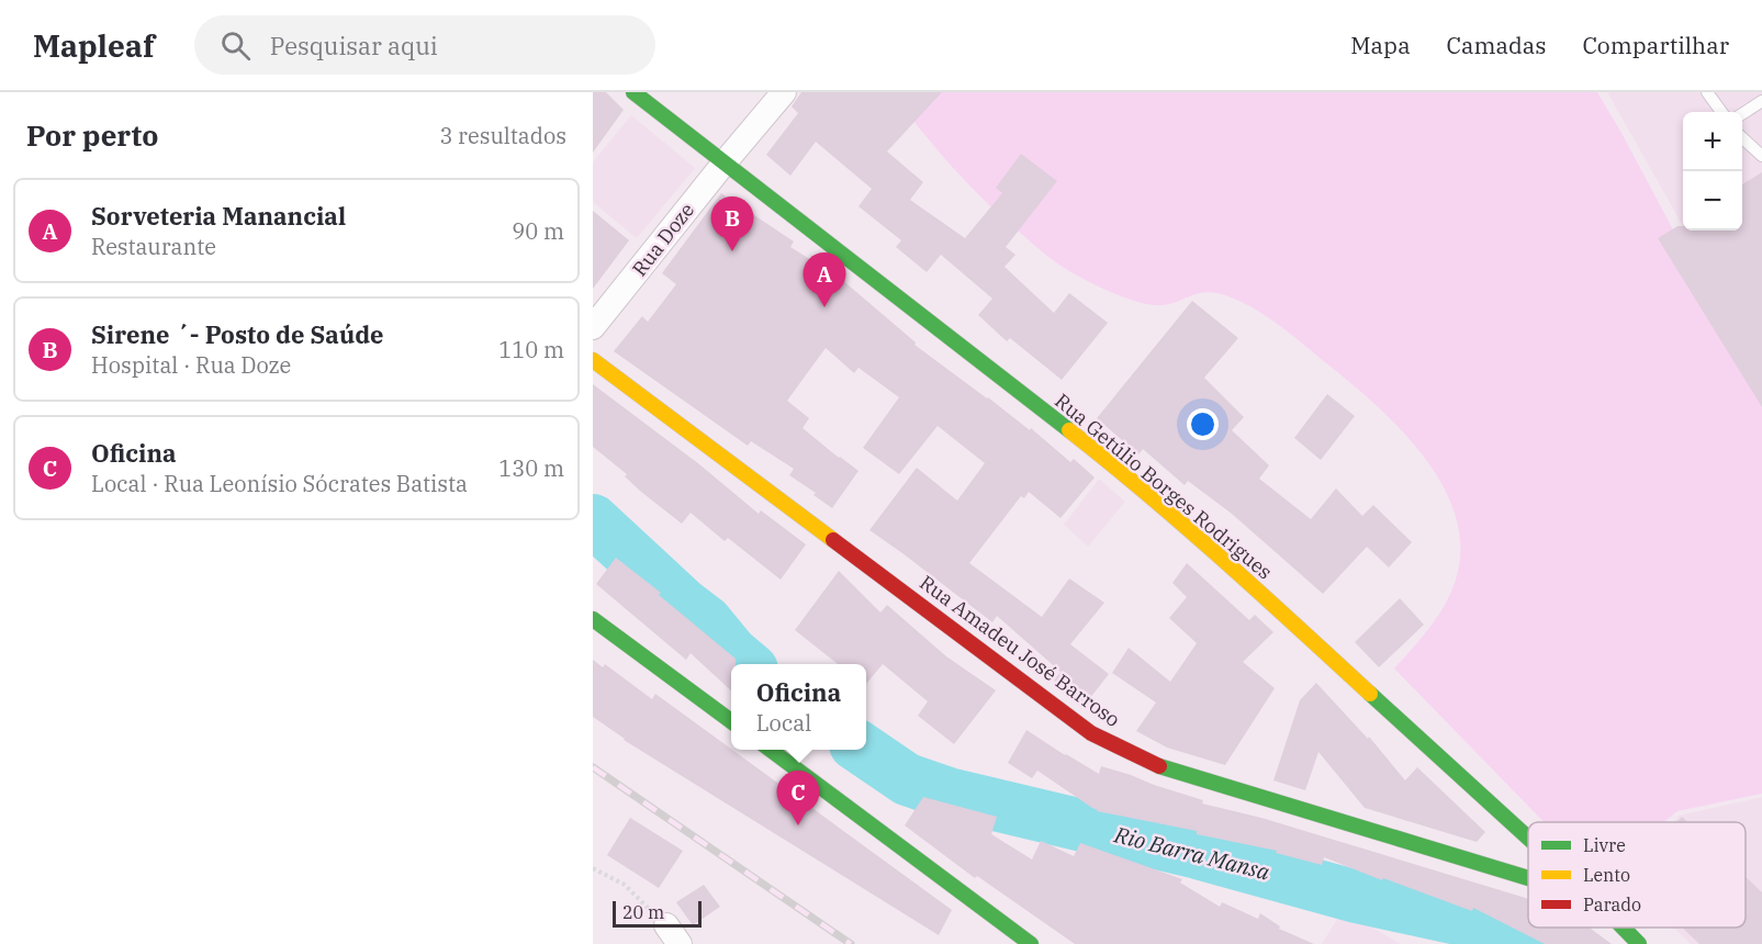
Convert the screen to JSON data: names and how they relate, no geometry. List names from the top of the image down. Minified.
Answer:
{"streets":{"street":["Rua Doze","Rua Getúlio Borges Rodrigues","Rua Amadeu José Barroso"]},"crossings":[["Rua Doze","Rua Getúlio Borges Rodrigues"]],"water":["Rio Barra Mansa"],"legend":["Livre","Lento","Parado"],"scale_bar":"20 m","page":{"header":"Mapleaf","search":"Pesquisar aqui","nav":["Mapa","Camadas","Compartilhar"],"heading":["Por perto","3 resultados"],"map_buttons":["+","−"],"list":[{"mark":"A","name":"Sorveteria Manancial","note":"Restaurante","value":"90 m"},{"mark":"B","name":"Sirene ´- Posto de Saúde","note":"Hospital · Rua Doze","value":"110 m"},{"mark":"C","name":"Oficina","note":"Local · Rua Leonísio Sócrates Batista","value":"130 m"}],"pins":["B","A","C"],"popup":["Oficina","Local"],"scale":"20 m"}}
